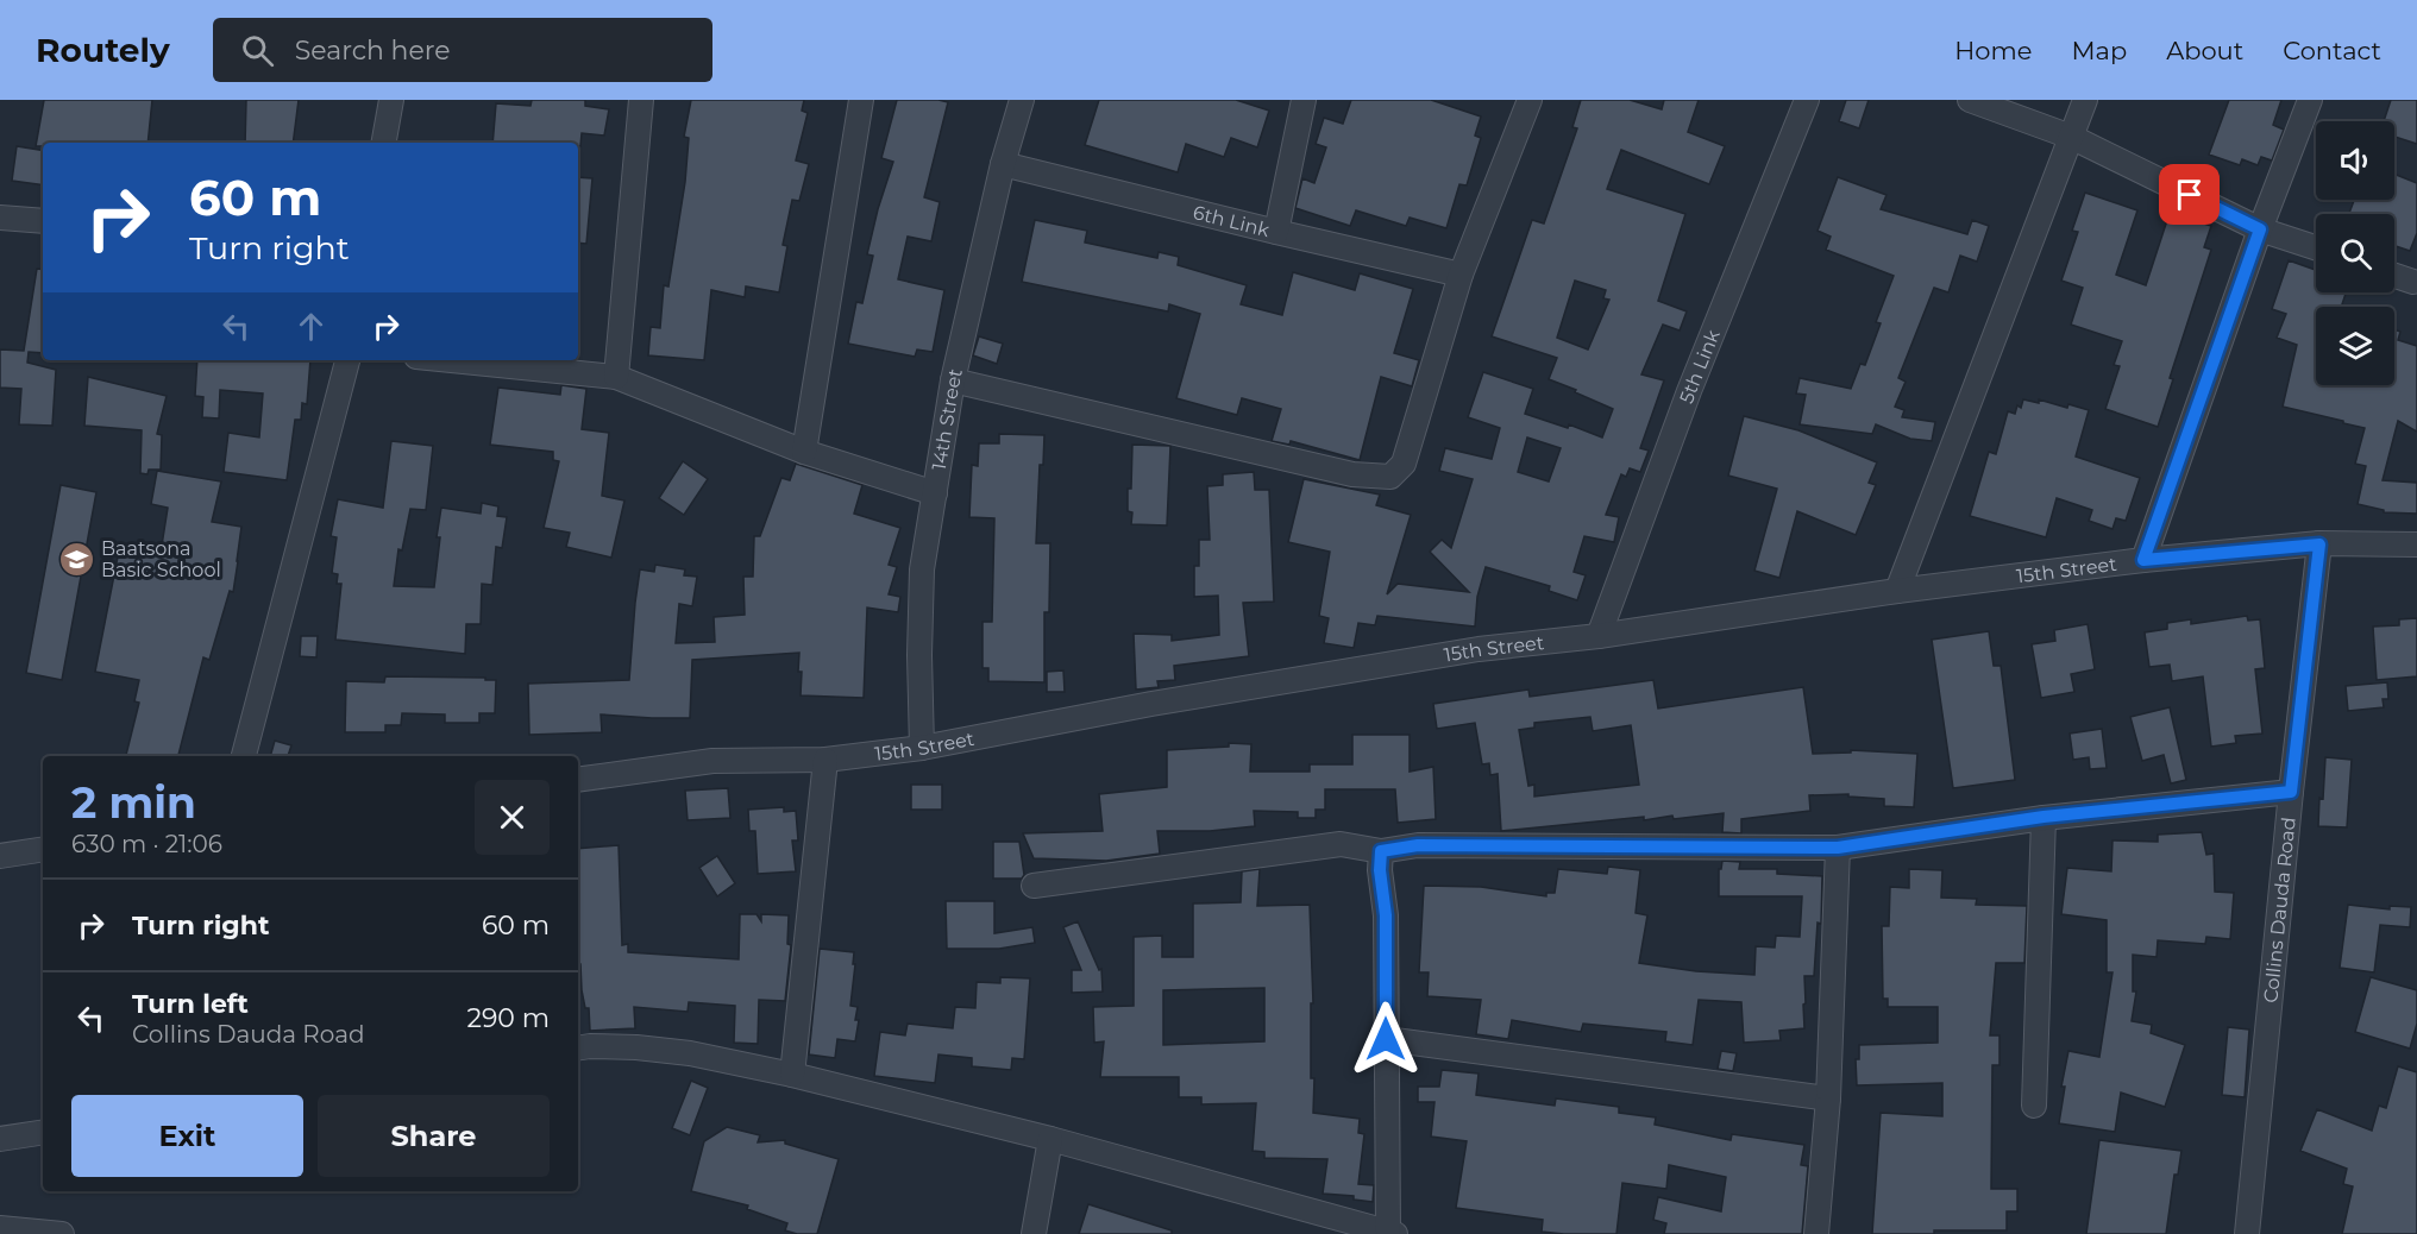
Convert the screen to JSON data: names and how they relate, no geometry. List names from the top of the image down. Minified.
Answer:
{"streets":{"street":["6th Link","5th Link","14th Street","15th Street","Collins Dauda Road"]},"crossings":[["6th Link","14th Street"],["5th Link","15th Street"],["14th Street","15th Street"],["15th Street","Collins Dauda Road"]],"places":{"school or university":["Baatsona Basic School"]},"page":{"header":"Routely","search":"Search here","nav":["Home","Map","About","Contact"],"turn":["60 m","Turn right"],"heading":["2 min","630 m · 21:06"],"list":[{"name":"Turn right","value":"60 m"},{"name":"Turn left","note":"Collins Dauda Road","value":"290 m"}],"buttons":["Exit","Share"]}}
